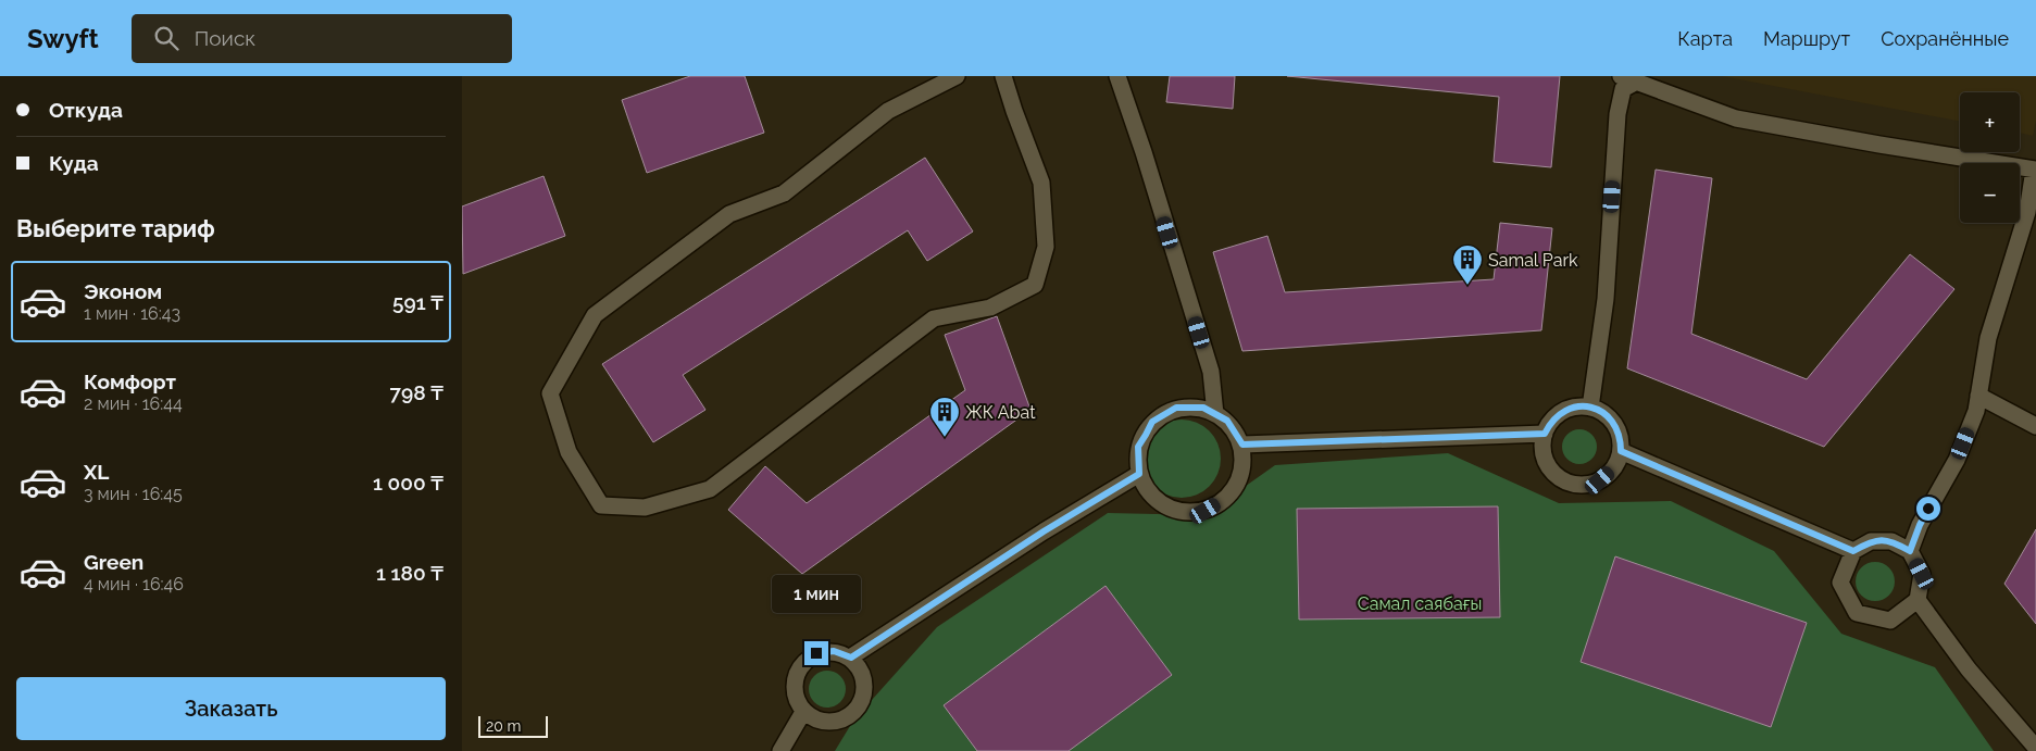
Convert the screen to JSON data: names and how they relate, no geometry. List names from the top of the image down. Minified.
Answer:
{"parks":["Самал саябағы"],"places":{"building":["Samal Park","ЖК Abat"]},"scale_bar":"20 m","page":{"header":"Swyft","search":"Поиск","nav":["Карта","Маршрут","Сохранённые"],"banner":["Откуда","Куда"],"map_buttons":["+","−"],"heading":"Выберите тариф","list":[{"name":"Эконом","note":"1 мин · 16:43","value":"591 ₸"},{"name":"Комфорт","note":"2 мин · 16:44","value":"798 ₸"},{"name":"XL","note":"3 мин · 16:45","value":"1 000 ₸"},{"name":"Green","note":"4 мин · 16:46","value":"1 180 ₸"}],"bubble":"1 мин","buttons":"Заказать","scale":"20 m"}}
